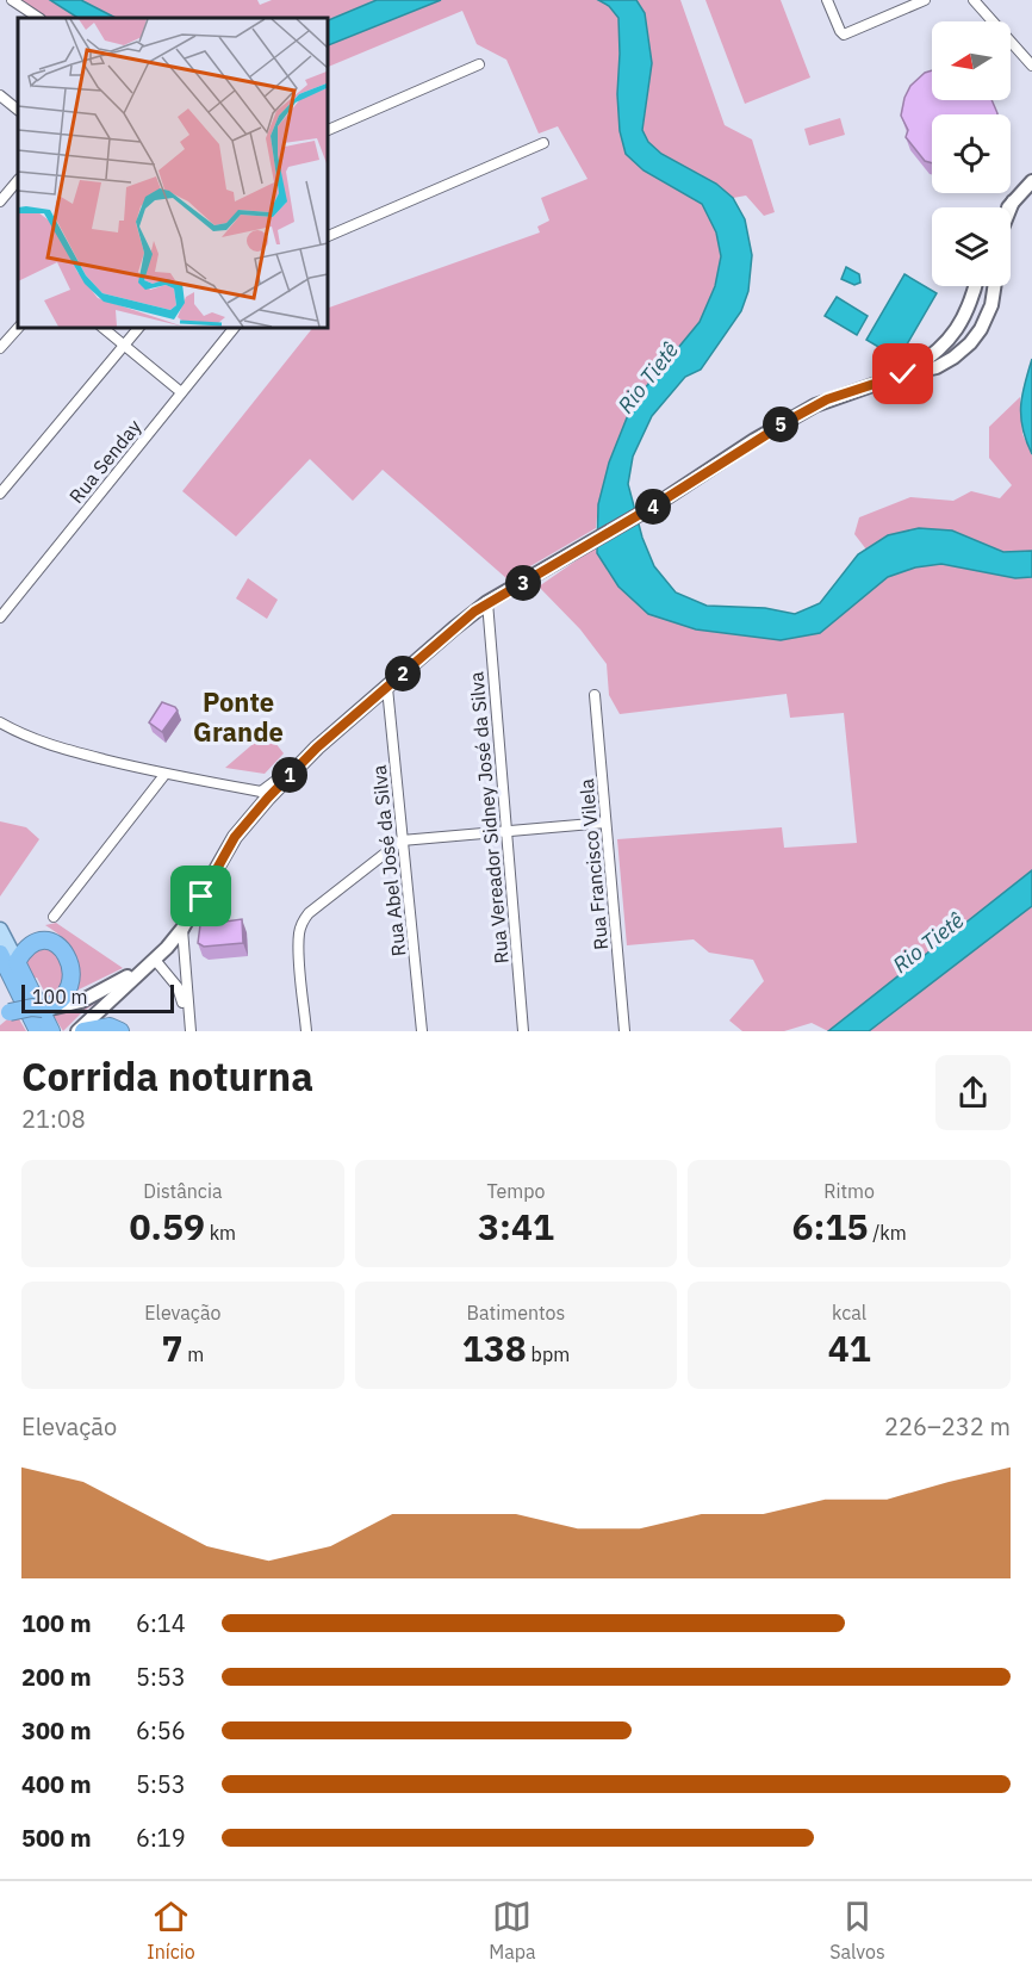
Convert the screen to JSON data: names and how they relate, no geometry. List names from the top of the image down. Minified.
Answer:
{"streets":{"street":["Rua Senday","Rua Vereador Sidney José da Silva","Rua Abel José da Silva","Rua Francisco Vilela"]},"districts":["Ponte Grande"],"water":["Rio Tietê"],"scale_bar":"100 m","north":"left","page":{"pins":["5","4","3","2","1"],"scale":"100 m","heading":["Corrida noturna","21:08"],"stats":[["Distância","0.59 km"],["Tempo","3:41"],["Ritmo","6:15 /km"],["Elevação","7 m"],["Batimentos","138 bpm"],["kcal","41"]],"chart":["Elevação","226–232 m"],"list":[{"name":"100 m","note":"6:14"},{"name":"200 m","note":"5:53"},{"name":"300 m","note":"6:56"},{"name":"400 m","note":"5:53"},{"name":"500 m","note":"6:19"}],"tabs":["Início","Mapa","Salvos"]}}
